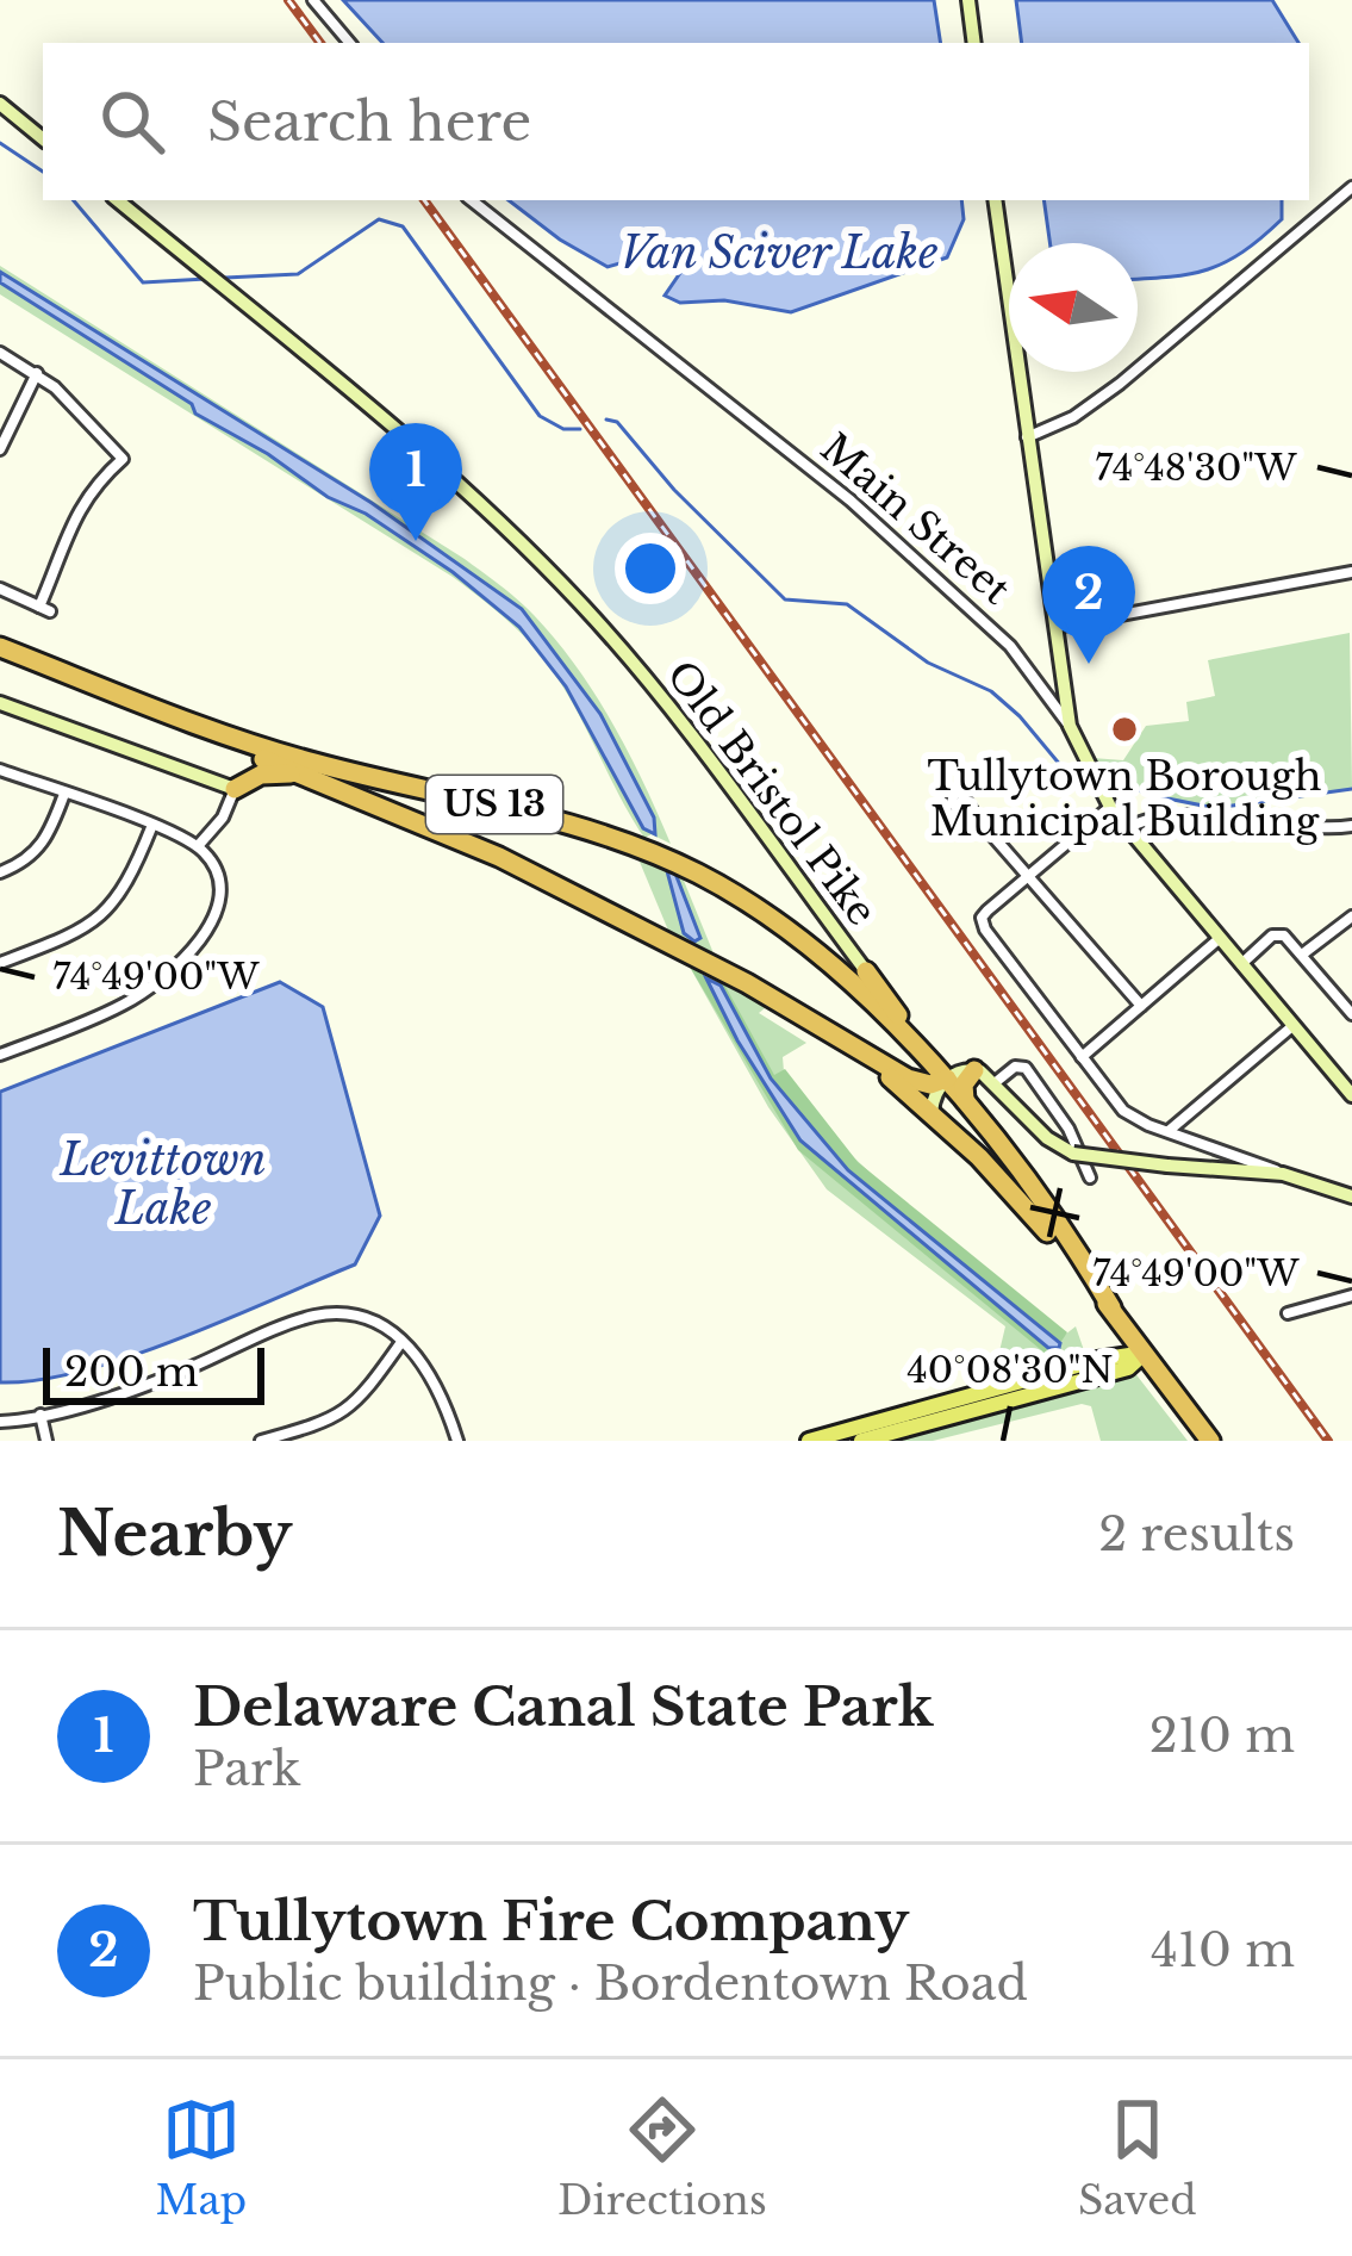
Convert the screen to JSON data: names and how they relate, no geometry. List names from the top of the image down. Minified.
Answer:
{"streets":{"highway":["US 13"],"main road":["Main Street","Old Bristol Pike"]},"water":["Van Sciver Lake","Levittown Lake"],"places":["Tullytown Borough Municipal Building"],"scale_bar":"200 m","north":"left","page":{"search":"Search here","pins":["1","2"],"scale":"200 m","heading":["Nearby","2 results"],"list":[{"mark":"1","name":"Delaware Canal State Park","note":"Park","value":"210 m"},{"mark":"2","name":"Tullytown Fire Company","note":"Public building · Bordentown Road","value":"410 m"}],"nav":["Map","Directions","Saved"]},"coordinates":["74°48'30\"W","74°49'00\"W","40°08'30\"N"]}
